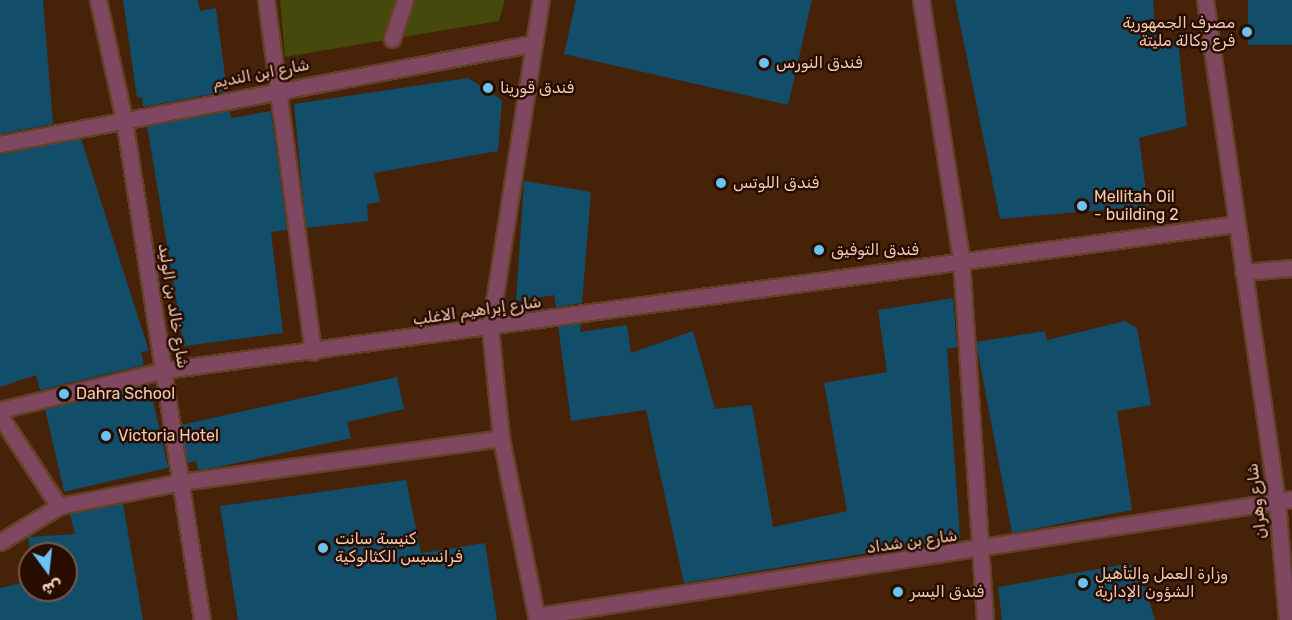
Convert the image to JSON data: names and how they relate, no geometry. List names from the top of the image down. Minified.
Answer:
{"streets":{"street":["شارع ابن النديم","شارع خالد بن الوليد","شارع إبراهيم الاغلب","شارع وهران","شارع بن شداد"]},"crossings":[["شارع ابن النديم","شارع خالد بن الوليد"],["شارع خالد بن الوليد","شارع إبراهيم الاغلب"],["شارع إبراهيم الاغلب","شارع وهران"],["شارع وهران","شارع بن شداد"]],"places":["مصرف الجمهورية فرع وكالة مليتة","فندق النورس","فندق قورينا","فندق اللوتس","Mellitah Oil - building 2","فندق التوفيق","Dahra School","Victoria Hotel","كنيسة سانت فرانسيس الكثالوكية","وزارة العمل والتأهيل الشؤون الإدارية","فندق اليسر"],"north":"bottom"}
